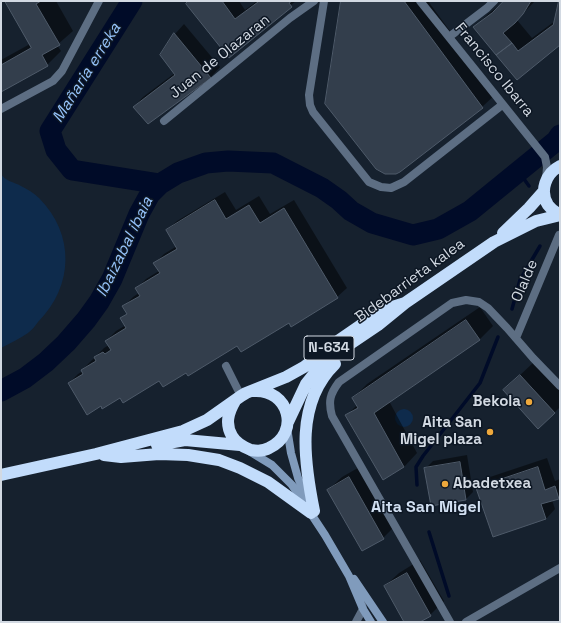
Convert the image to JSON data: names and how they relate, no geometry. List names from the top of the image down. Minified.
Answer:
{"streets":{"highway":["Bidebarrieta kalea","N-634"],"street":["Juan de Olazaran","Francisco Ibarra","Olalde"]},"crossings":[["Bidebarrieta kalea","N-634"]],"districts":["Aita San Migel"],"water":["Mañaria erreka","Ibaizabal ibaia"],"places":["Bekola","Aita San Migel plaza","Abadetxea"]}
